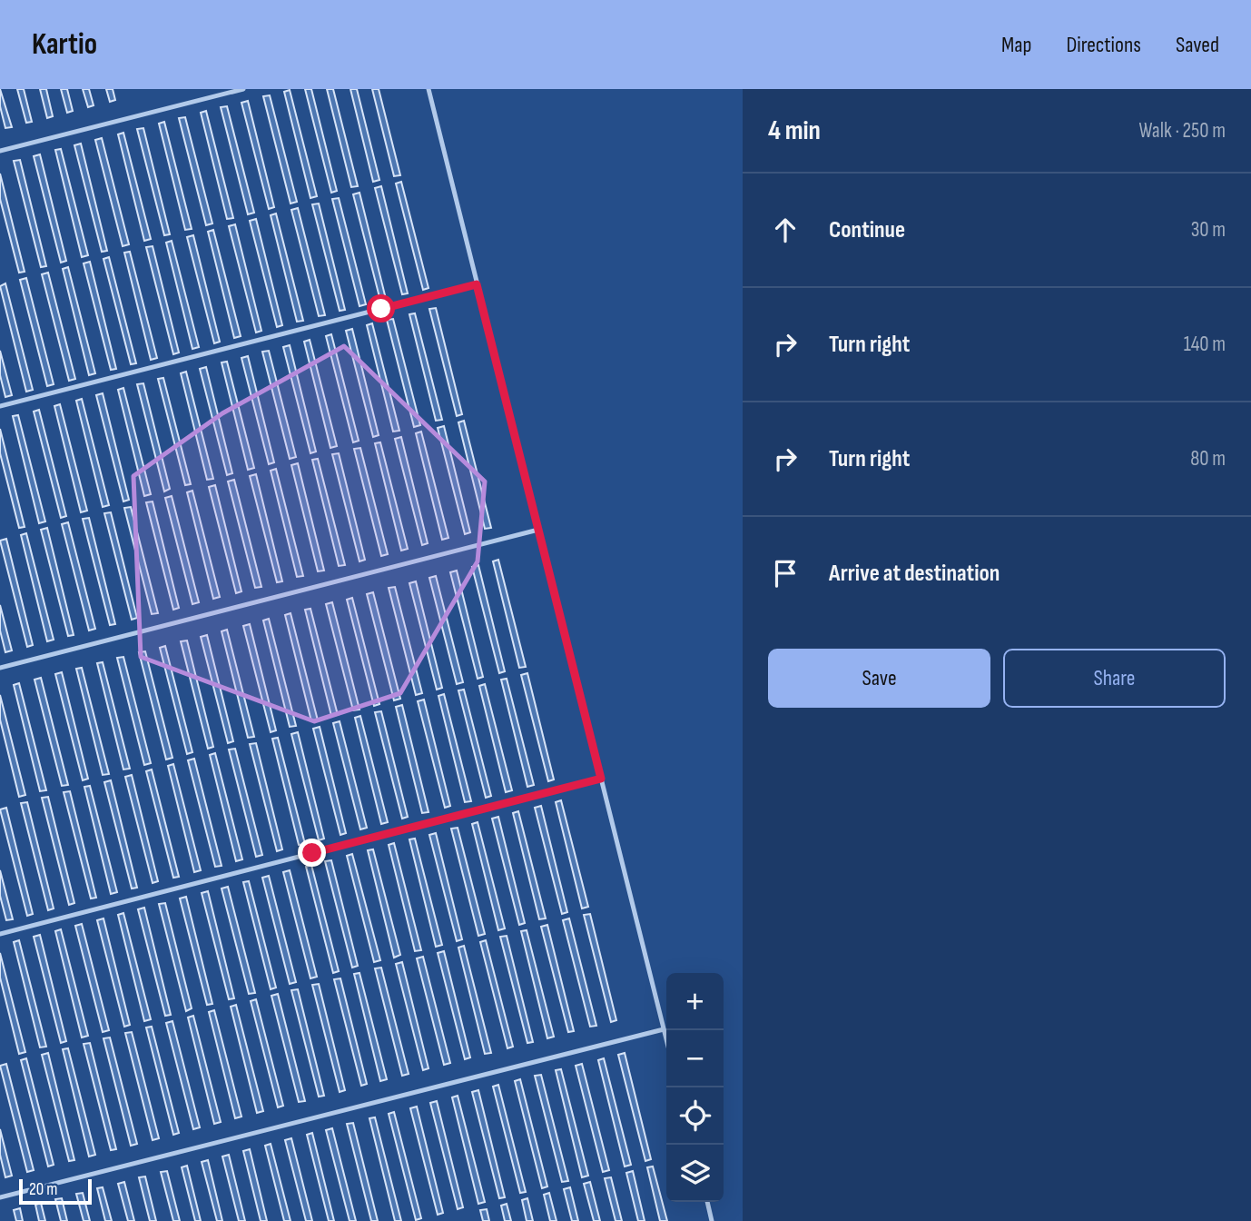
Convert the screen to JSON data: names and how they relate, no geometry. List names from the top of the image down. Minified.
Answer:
{"scale_bar":"20 m","page":{"header":"Kartio","nav":["Map","Directions","Saved"],"heading":["4 min","Walk · 250 m"],"list":[["Continue","30 m"],["Turn right","140 m"],["Turn right","80 m"],"Arrive at destination"],"buttons":["Save","Share"],"map_buttons":["+","−"],"scale":"20 m"}}
